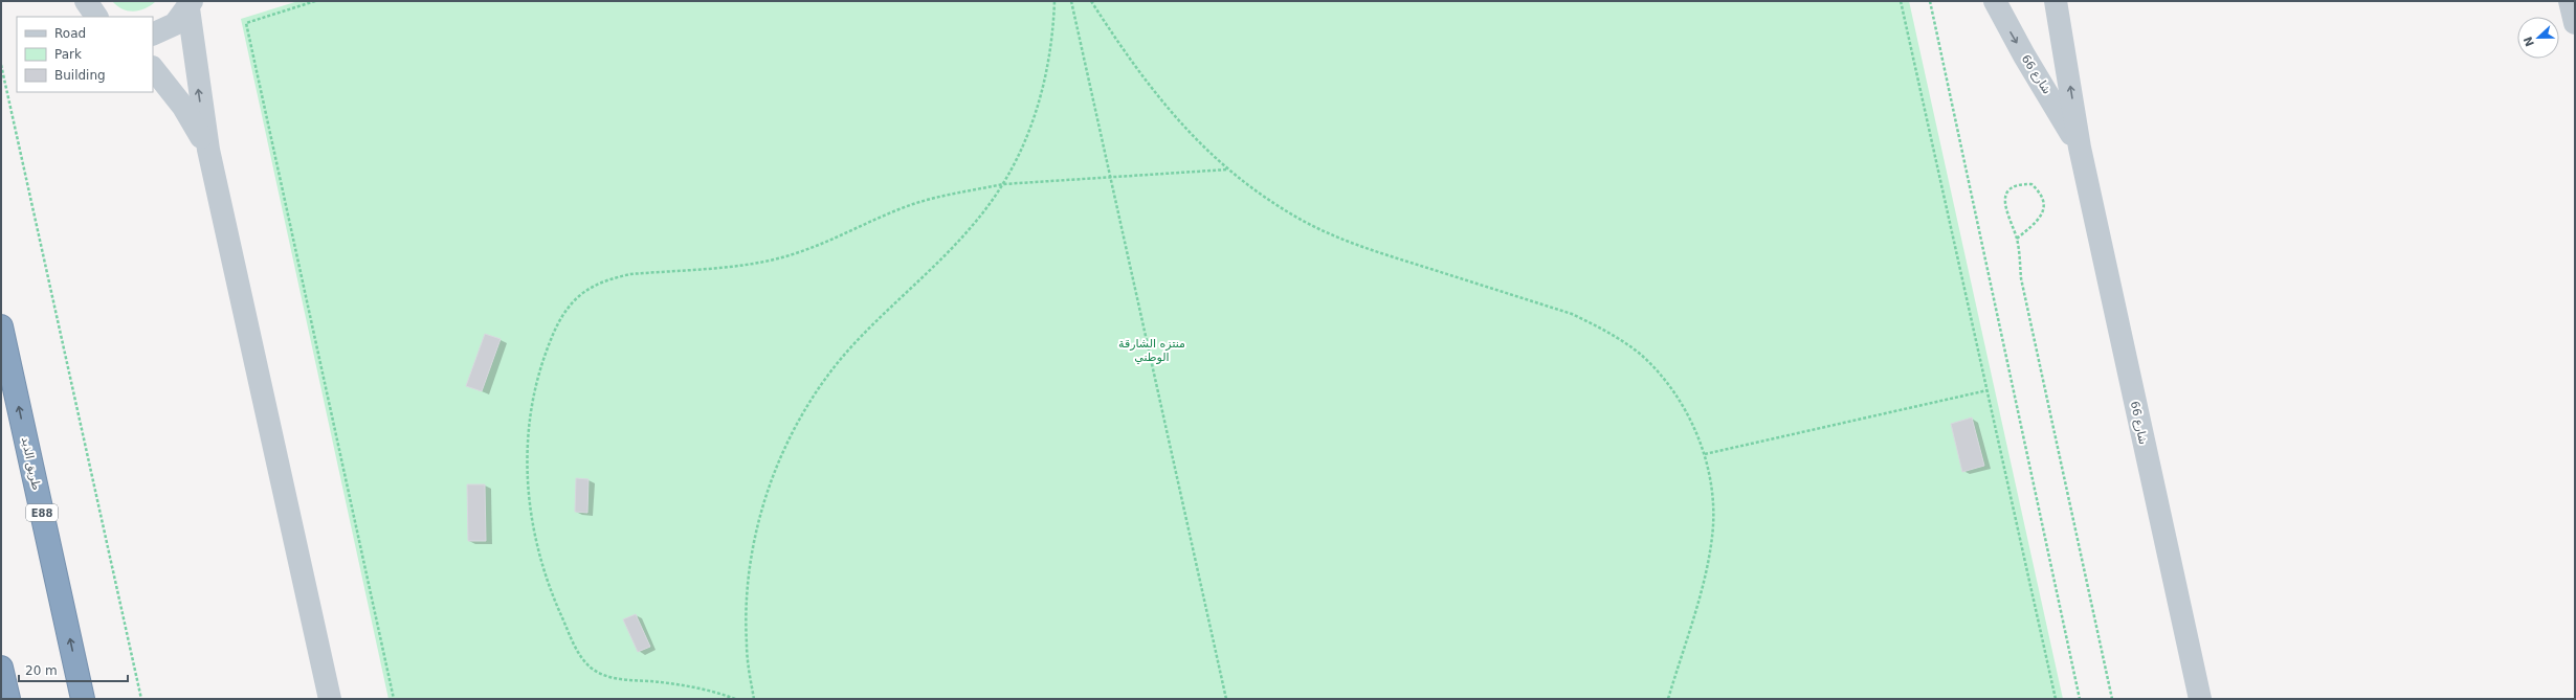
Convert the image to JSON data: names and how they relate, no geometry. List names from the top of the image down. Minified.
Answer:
{"streets":{"highway":["طريق الذيد","E88"],"street":["شارع 66"]},"one_way":["طريق الذيد"],"parks":["منتزه الشارقة الوطني"],"legend":["Road","Park","Building"],"scale_bar":"20 m","north":"left"}
